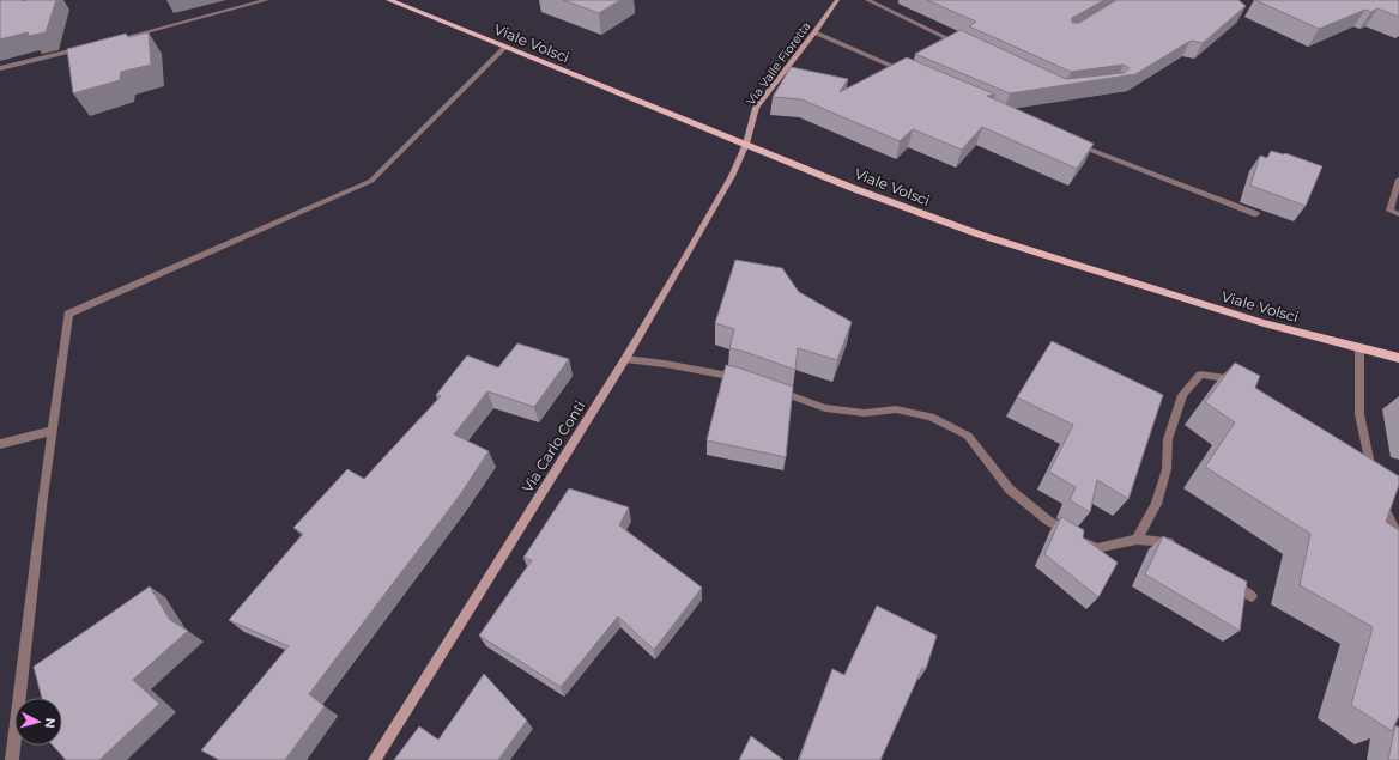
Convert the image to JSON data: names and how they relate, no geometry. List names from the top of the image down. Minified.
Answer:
{"streets":{"main road":["Viale Volsci"],"street":["Via Valle Fioretta","Via Carlo Conti"]},"crossings":[["Viale Volsci","Via Valle Fioretta"],["Viale Volsci","Via Carlo Conti"],["Via Valle Fioretta","Via Carlo Conti"]],"north":"right"}
